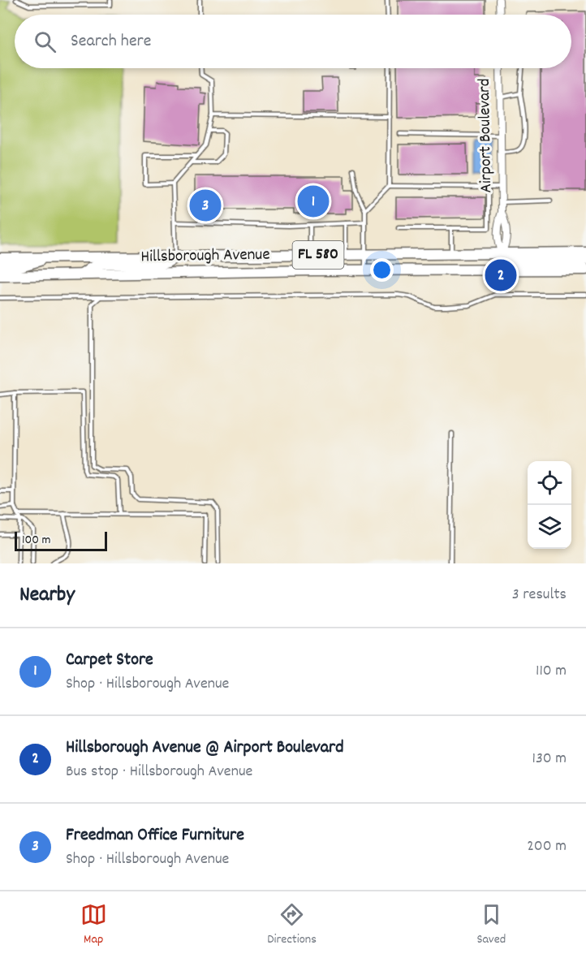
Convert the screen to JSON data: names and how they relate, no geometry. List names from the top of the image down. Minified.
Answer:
{"streets":{"main road":["FL 580","Hillsborough Avenue"],"street":["Airport Boulevard"]},"crossings":[["Airport Boulevard","Hillsborough Avenue"]],"scale_bar":"100 m","page":{"search":"Search here","pins":["1","3","2"],"scale":"100 m","heading":["Nearby","3 results"],"list":[{"mark":"1","name":"Carpet Store","note":"Shop · Hillsborough Avenue","value":"110 m"},{"mark":"2","name":"Hillsborough Avenue @ Airport Boulevard","note":"Bus stop · Hillsborough Avenue","value":"130 m"},{"mark":"3","name":"Freedman Office Furniture","note":"Shop · Hillsborough Avenue","value":"200 m"}],"nav":["Map","Directions","Saved"]}}
